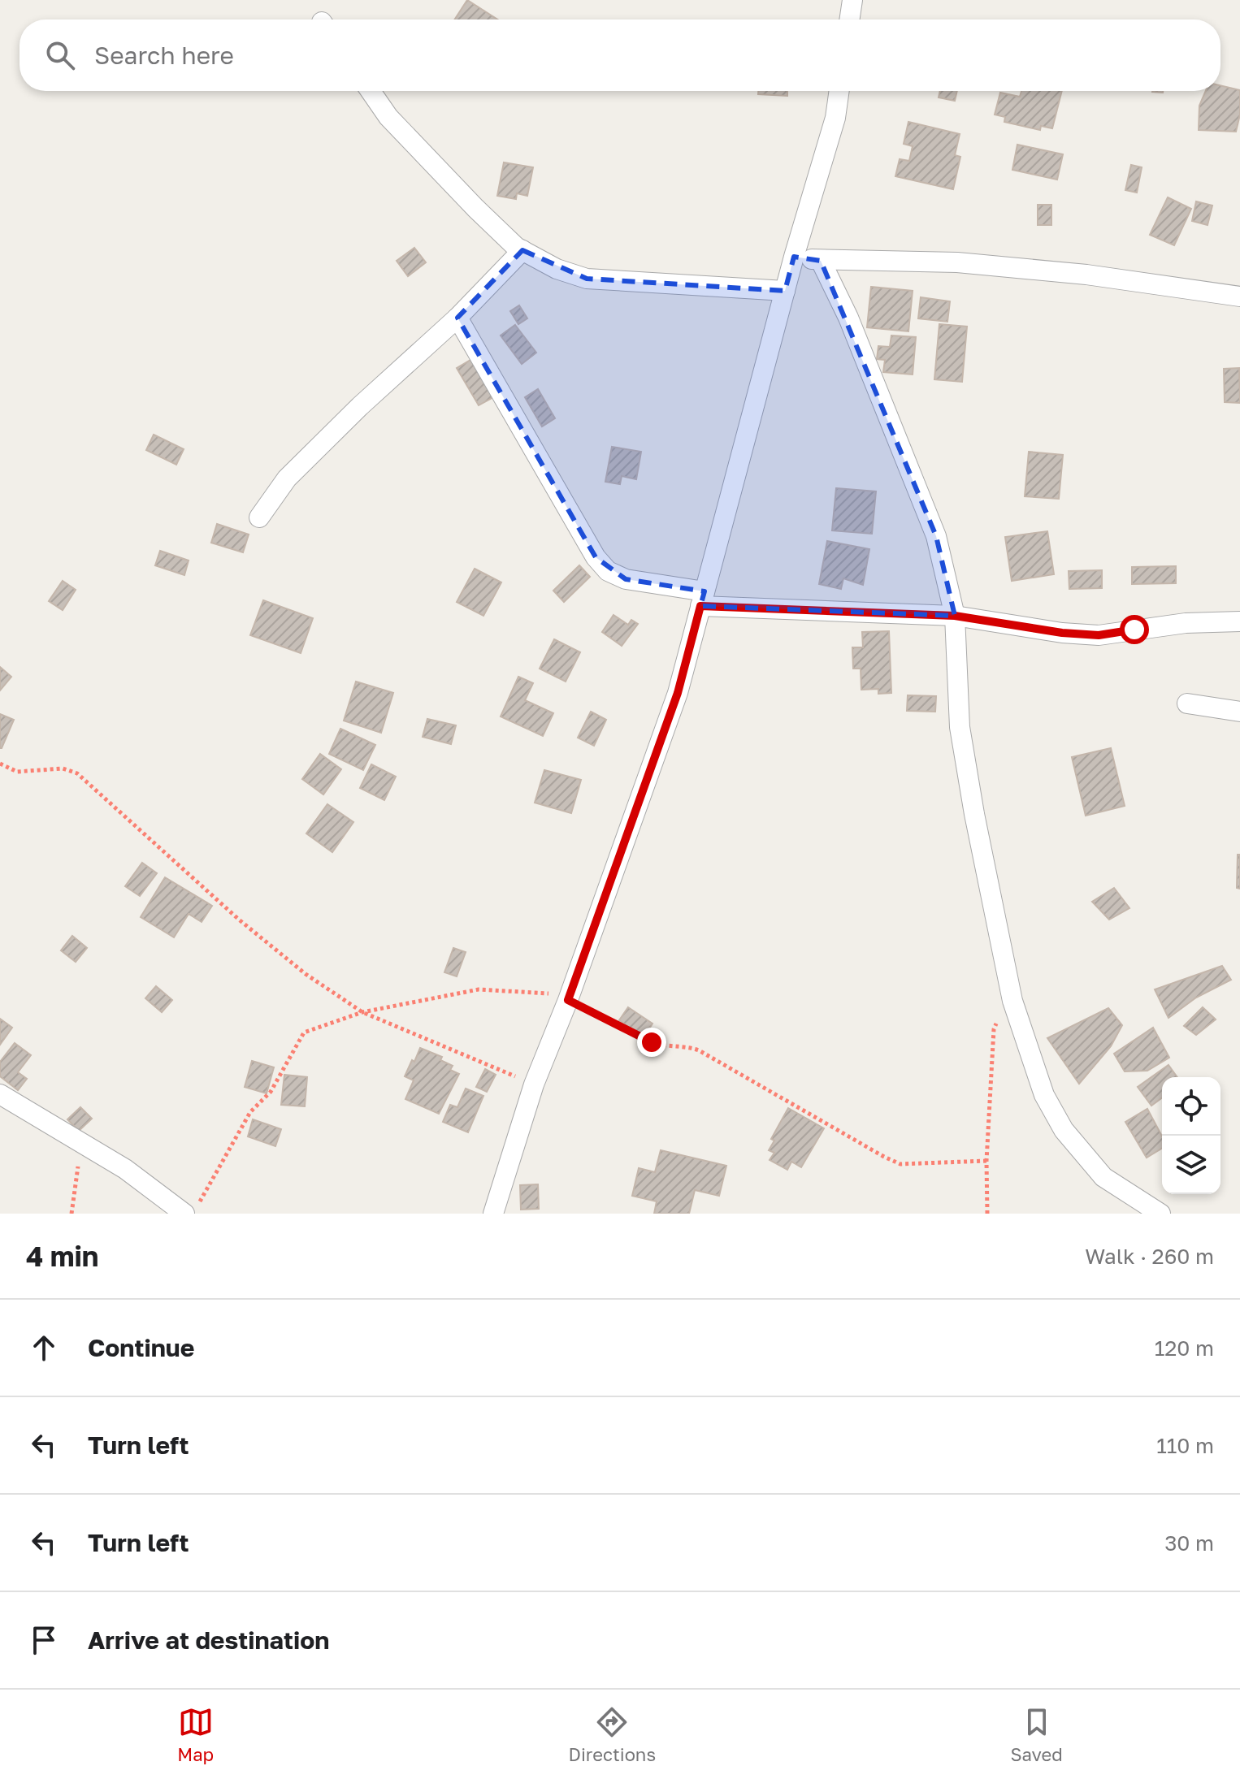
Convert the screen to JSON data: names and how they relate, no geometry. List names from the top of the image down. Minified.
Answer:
{"page":{"search":"Search here","heading":["4 min","Walk · 260 m"],"list":[["Continue","120 m"],["Turn left","110 m"],["Turn left","30 m"],"Arrive at destination"],"nav":["Map","Directions","Saved"]}}
